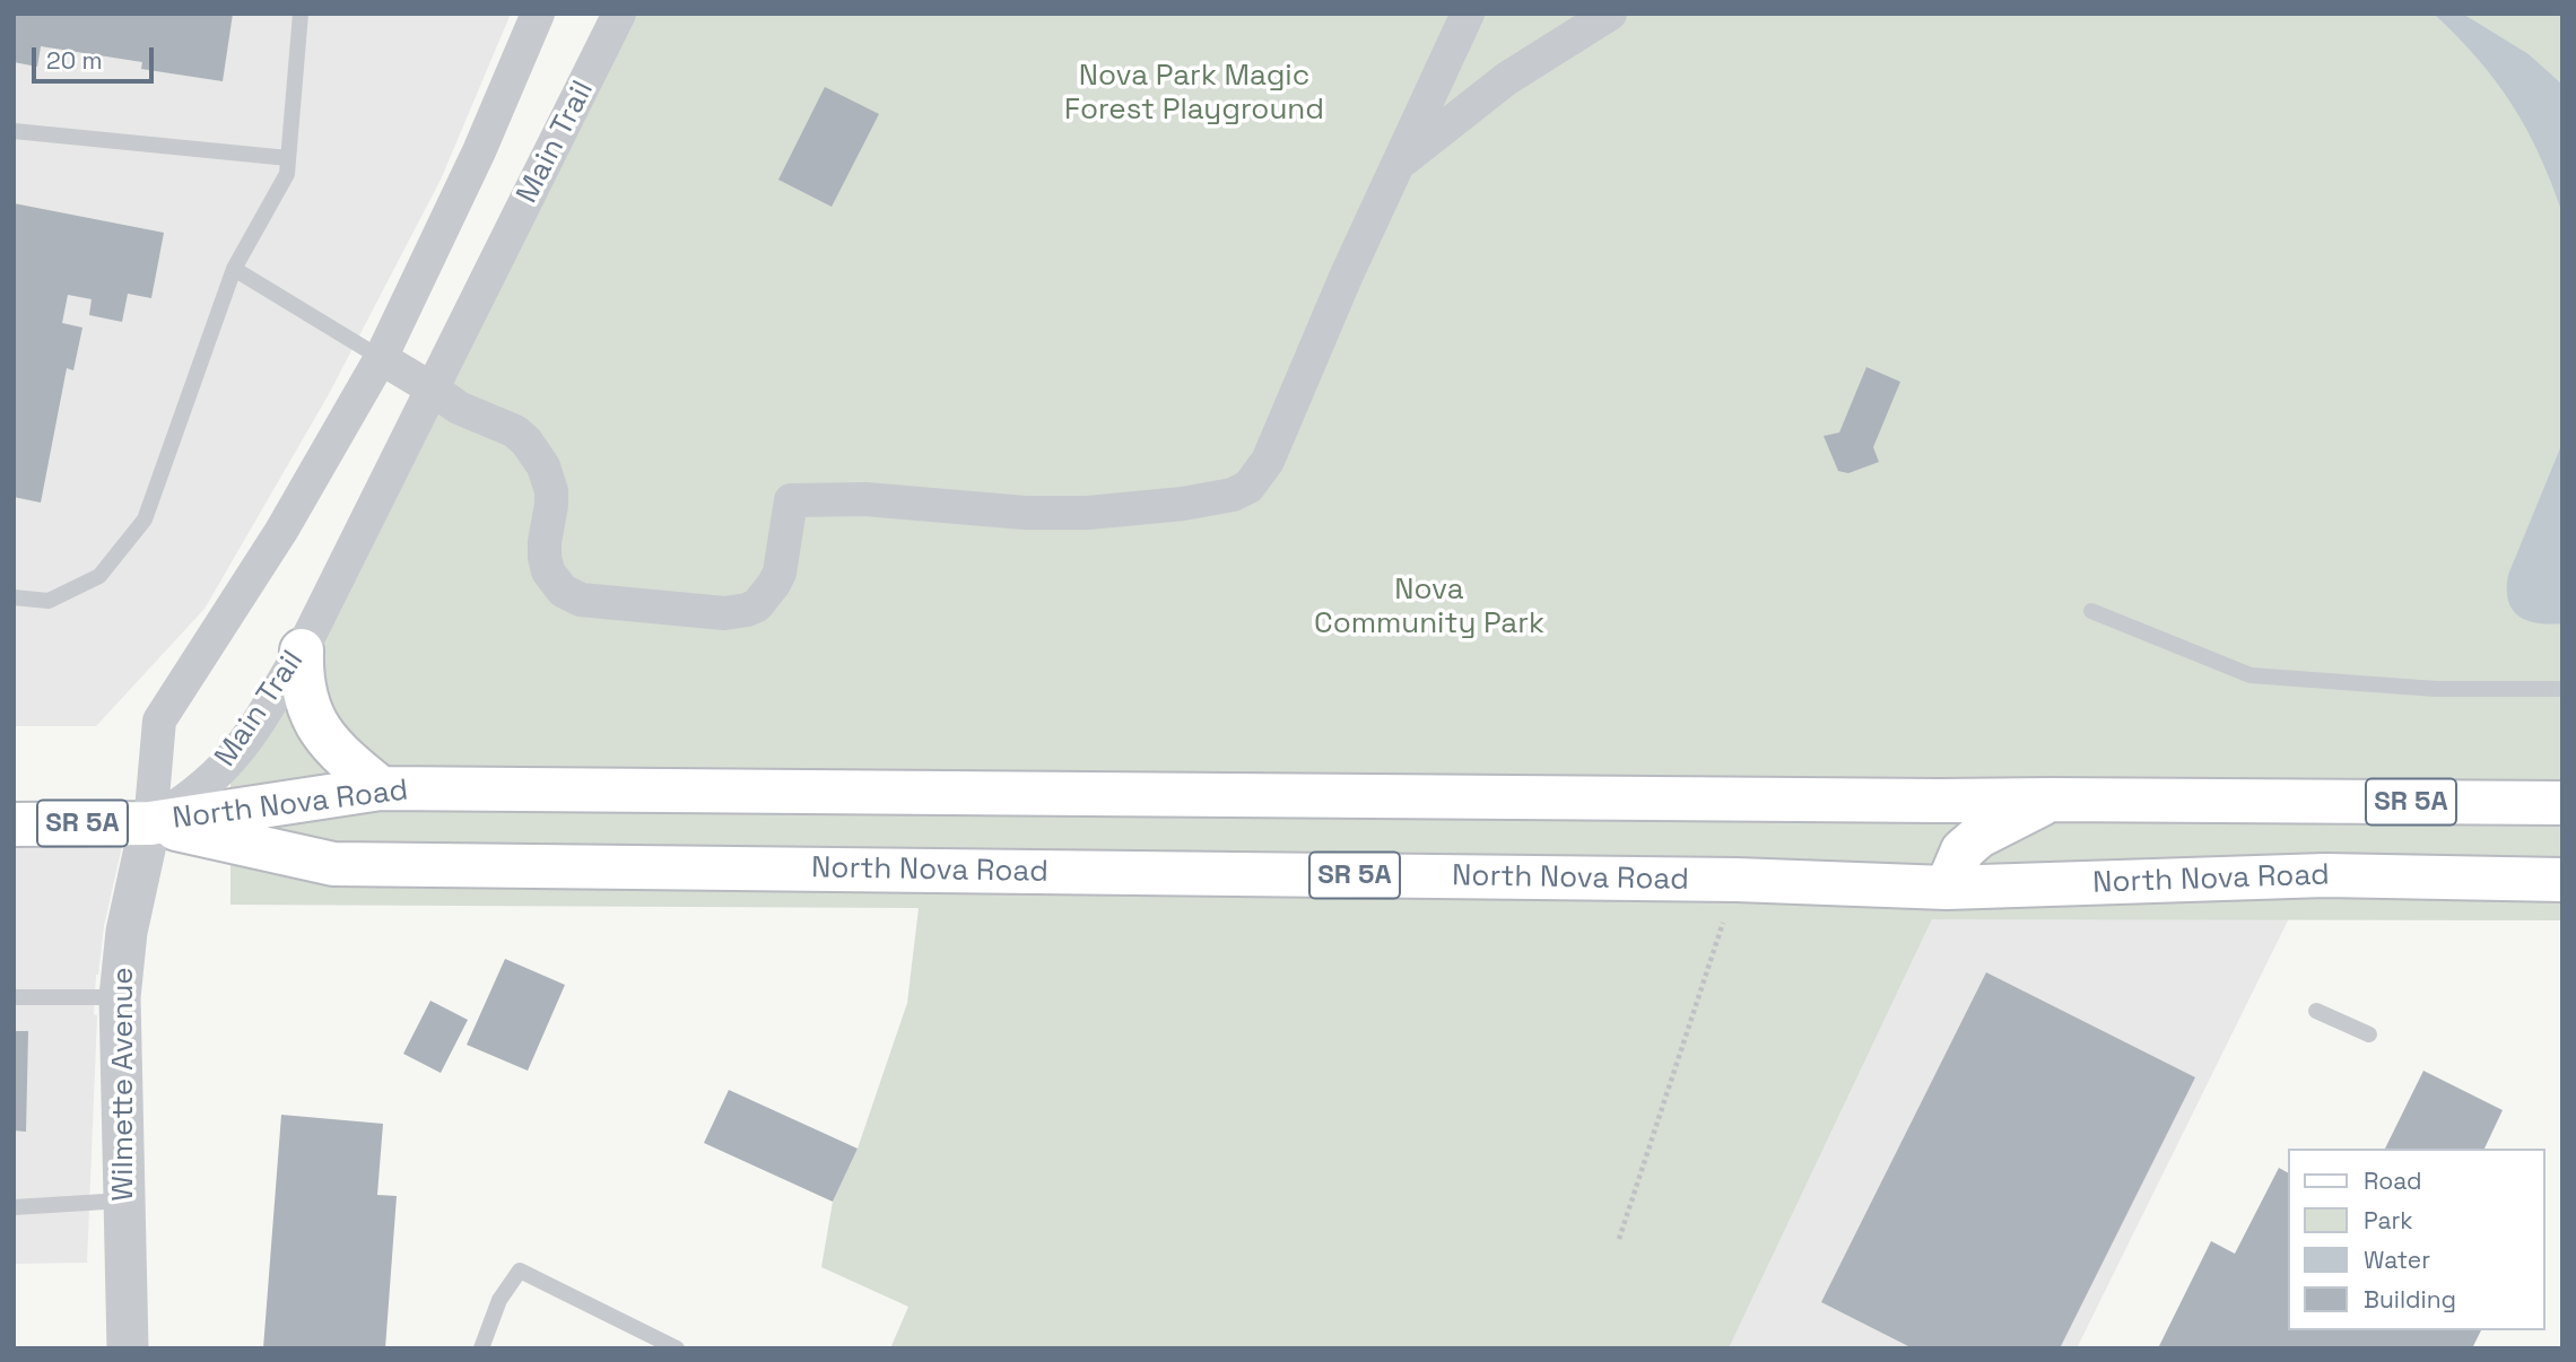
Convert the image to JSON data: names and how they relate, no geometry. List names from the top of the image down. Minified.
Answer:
{"streets":{"main road":["SR 5A","North Nova Road"],"street":["Main Trail","Wilmette Avenue"]},"crossings":[["Main Trail","SR 5A"],["Main Trail","North Nova Road"],["Main Trail","Wilmette Avenue"],["SR 5A","North Nova Road"],["SR 5A","Wilmette Avenue"],["North Nova Road","Wilmette Avenue"]],"parks":["Nova Park Magic Forest Playground","Nova Community Park"],"legend":["Road","Park","Water","Building"],"scale_bar":"20 m"}
